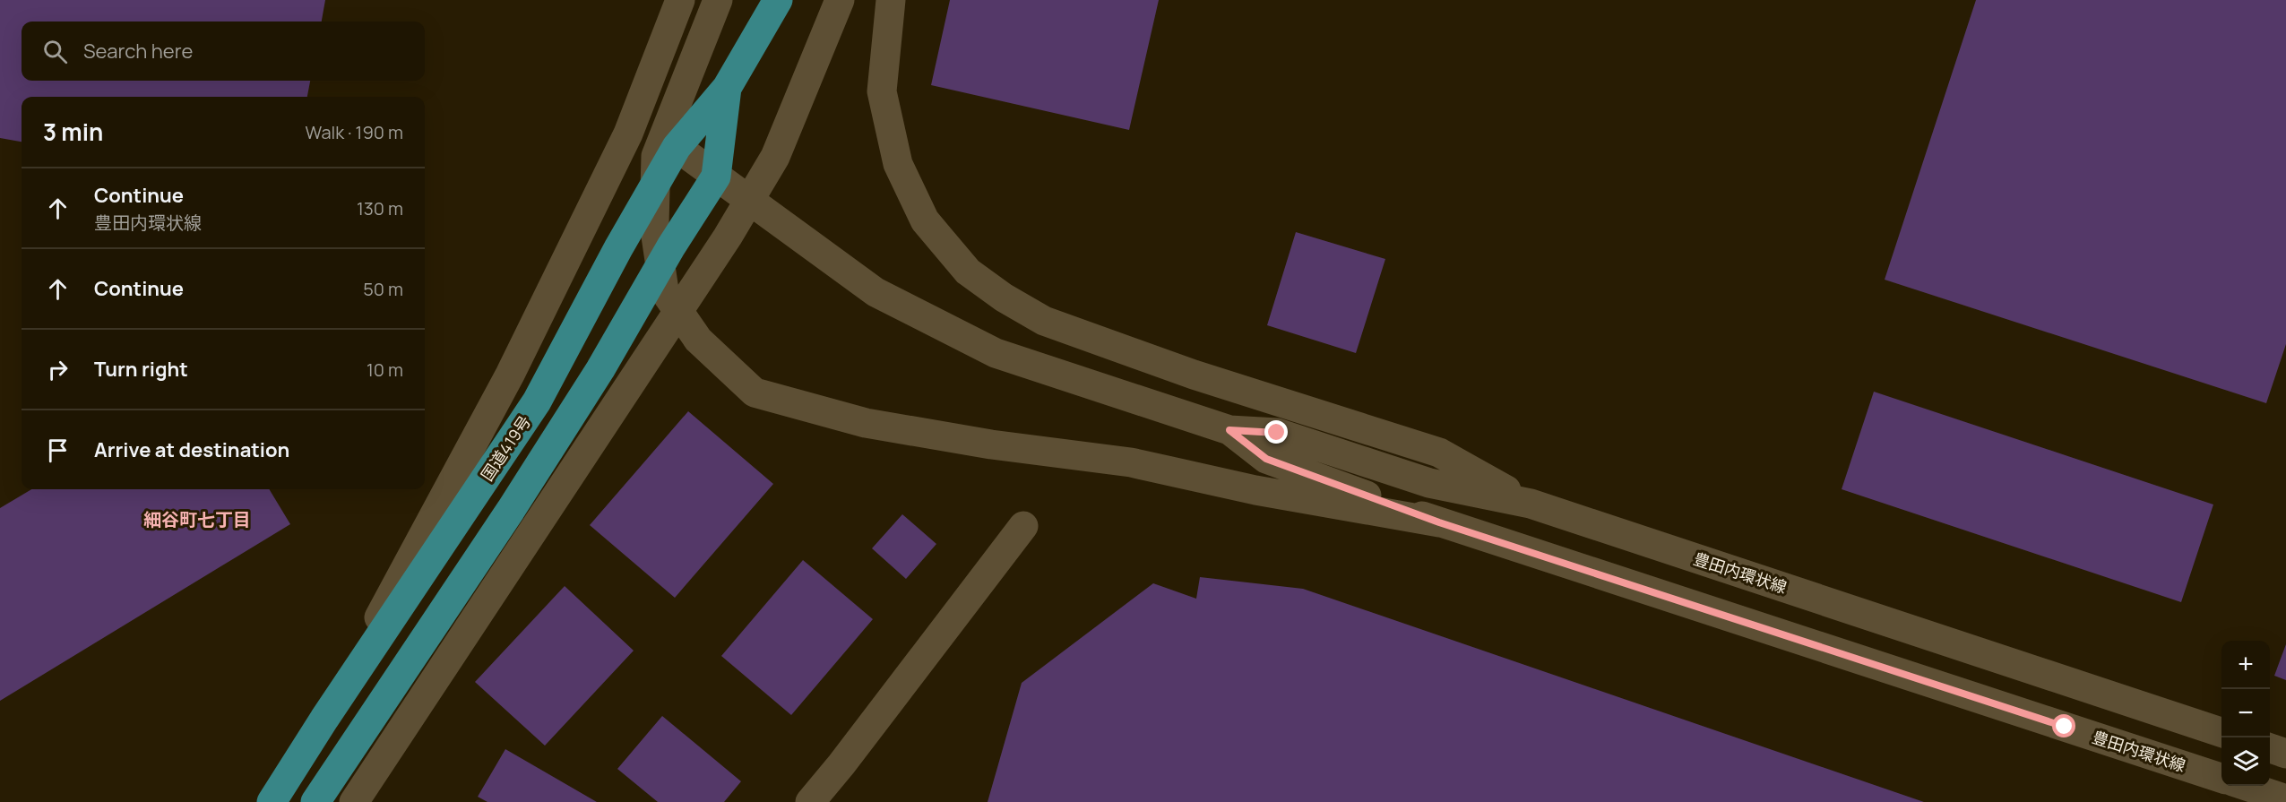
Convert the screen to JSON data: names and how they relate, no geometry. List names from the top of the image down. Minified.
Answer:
{"streets":{"highway":["国道419号"],"street":["豊田内環状線"]},"districts":["細谷町七丁目"],"page":{"search":"Search here","heading":["3 min","Walk · 190 m"],"list":[["Continue","豊田内環状線","130 m"],["Continue","50 m"],["Turn right","10 m"],"Arrive at destination"],"map_buttons":["+","−"]}}
